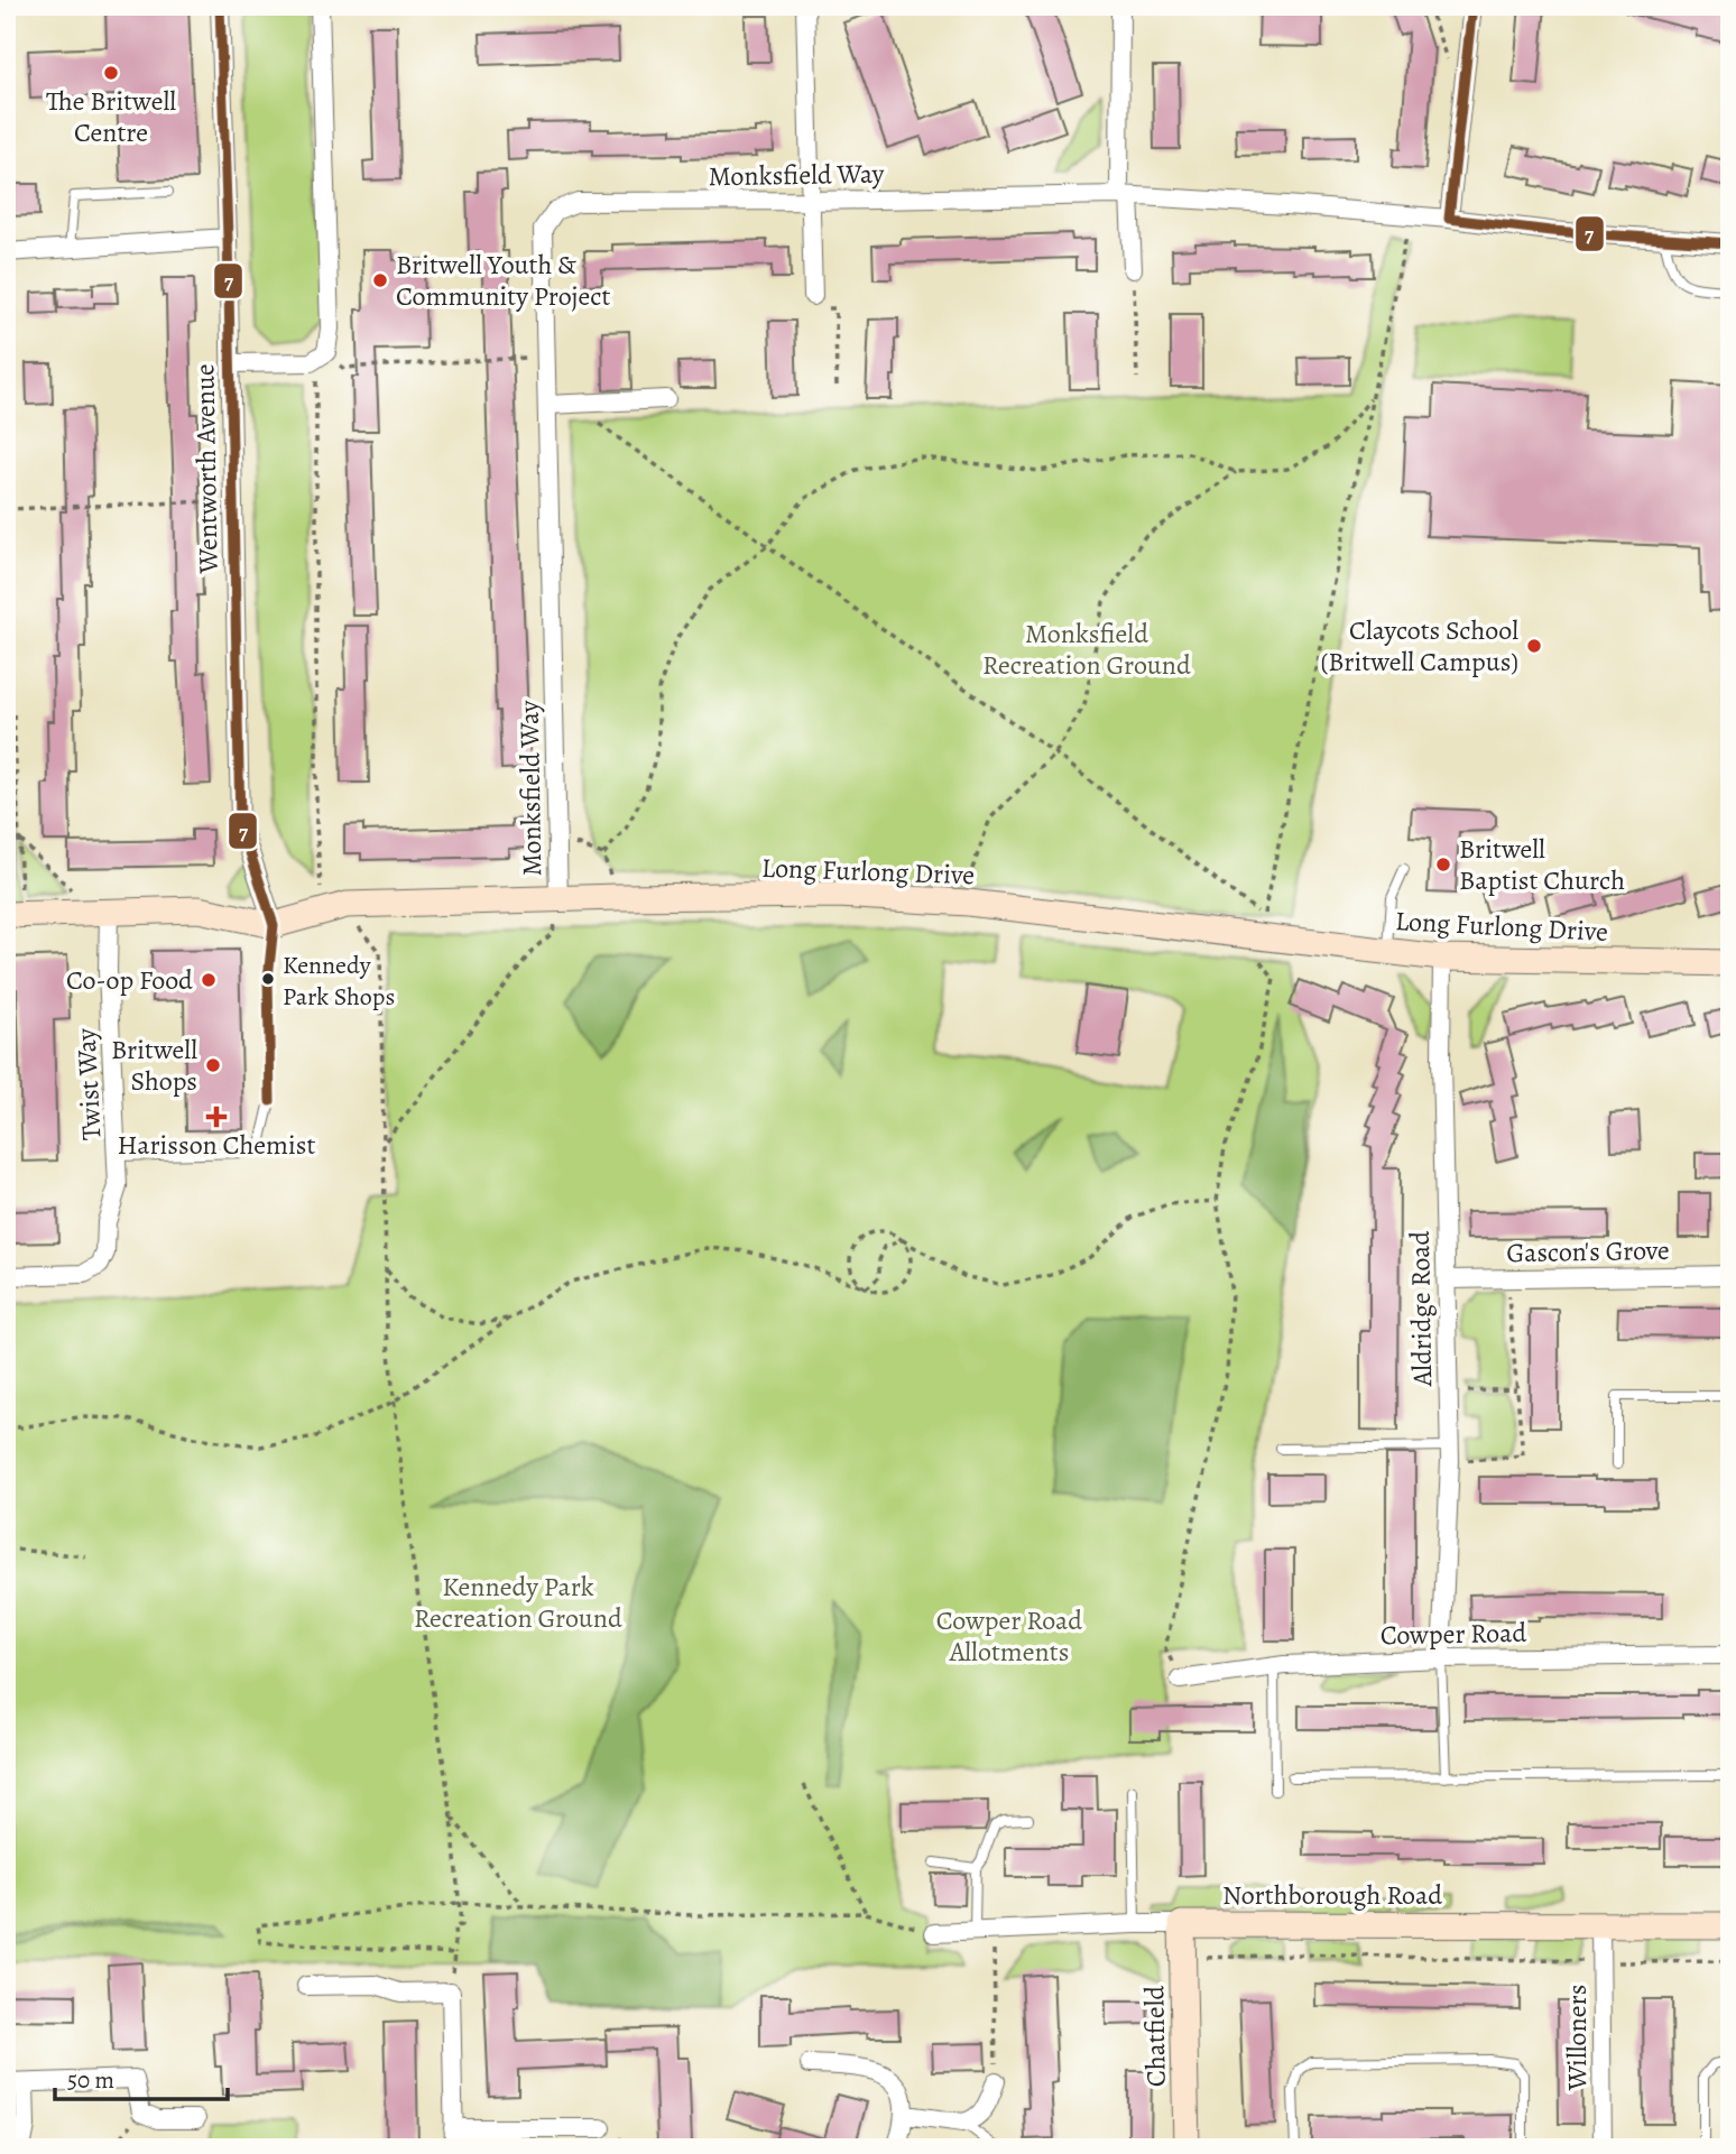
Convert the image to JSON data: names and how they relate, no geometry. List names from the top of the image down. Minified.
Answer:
{"streets":{"street":["Monksfield Way","Wentworth Avenue","Long Furlong Drive","Twist Way","Gascon's Grove","Aldridge Road","Cowper Road","Northborough Road","Chatfield","Willoners"]},"crossings":[["Monksfield Way","Long Furlong Drive"],["Wentworth Avenue","Long Furlong Drive"],["Long Furlong Drive","Twist Way"],["Long Furlong Drive","Aldridge Road"],["Gascon's Grove","Aldridge Road"],["Aldridge Road","Cowper Road"],["Northborough Road","Chatfield"],["Northborough Road","Willoners"]],"parks":["Monksfield Recreation Ground","Kennedy Park Recreation Ground","Cowper Road Allotments"],"places":{"other":["The Britwell Centre","Britwell Youth & Community Project","Claycots School (Britwell Campus)","Britwell Baptist Church","Kennedy Park Shops","Co-op Food","Britwell Shops"],"health":["Harisson Chemist"]},"lines":["transit line 7"],"scale_bar":"50 m"}
